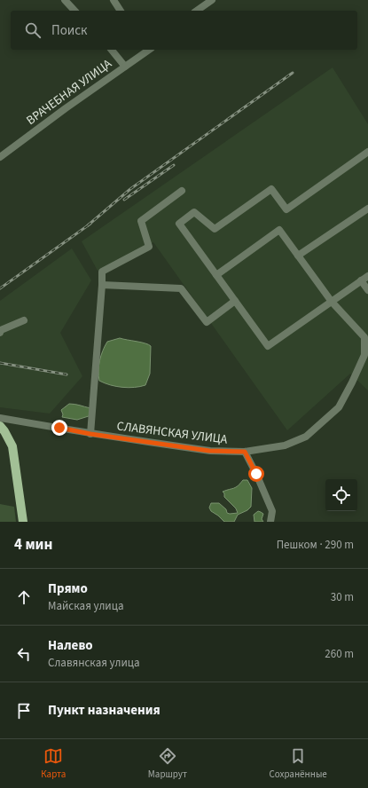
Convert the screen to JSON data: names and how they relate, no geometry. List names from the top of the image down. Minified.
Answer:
{"streets":{"street":["ВРАЧЕБНАЯ УЛИЦА","СЛАВЯНСКАЯ УЛИЦА"]},"page":{"search":"Поиск","heading":["4 мин","Пешком · 290 m"],"list":[["Прямо","Майская улица","30 m"],["Налево","Славянская улица","260 m"],"Пункт назначения"],"nav":["Карта","Маршрут","Сохранённые"]}}
